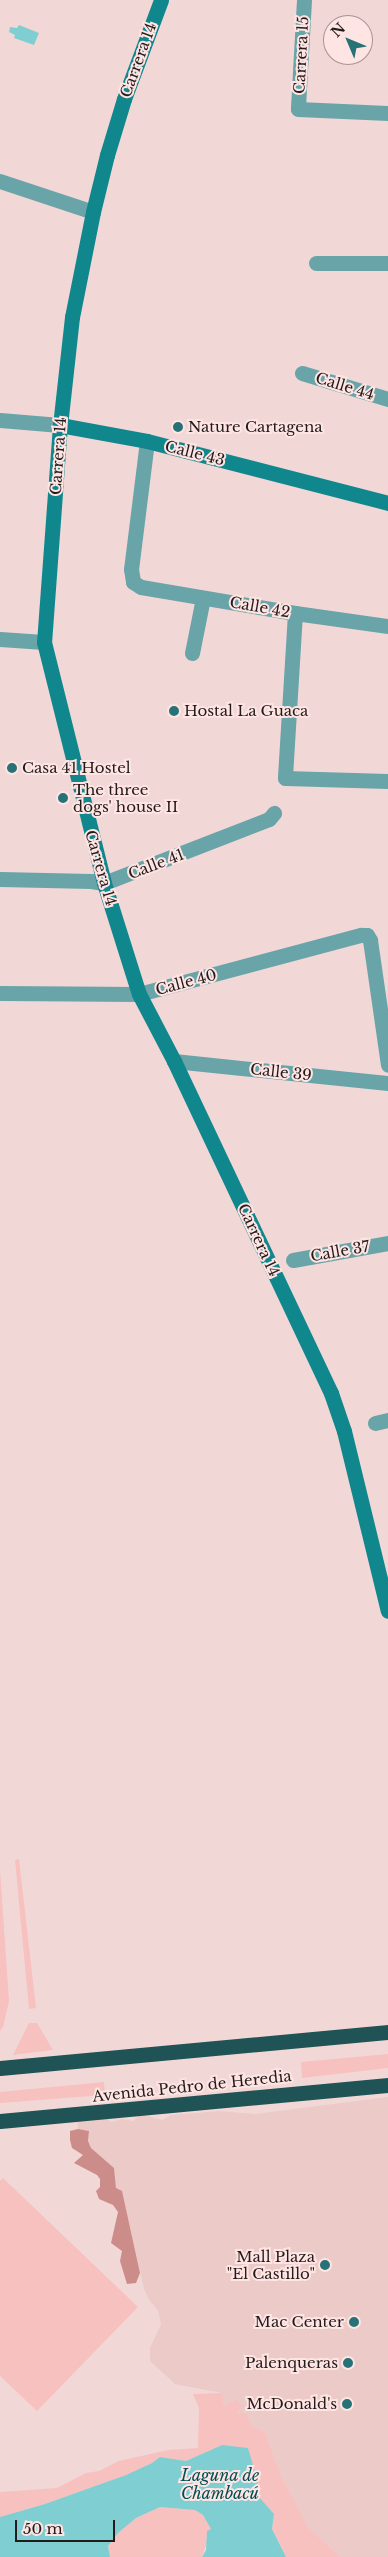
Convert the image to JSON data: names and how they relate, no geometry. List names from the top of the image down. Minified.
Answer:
{"streets":{"highway":["Avenida Pedro de Heredia"],"main road":["Carrera 14","Calle 43"],"street":["Carrera 15","Calle 44","Calle 42","Calle 41","Calle 40","Calle 39","Calle 37"]},"crossings":[["Carrera 14","Calle 43"],["Carrera 14","Calle 41"],["Carrera 14","Calle 40"],["Carrera 14","Calle 39"],["Calle 43","Calle 42"]],"water":["Laguna de Chambacú"],"places":["Nature Cartagena","Hostal La Guaca","Casa 41 Hostel","The three dogs' house II","Mall Plaza \"El Castillo\"","Mac Center","Palenqueras","McDonald's"],"scale_bar":"50 m","north":"top left"}
